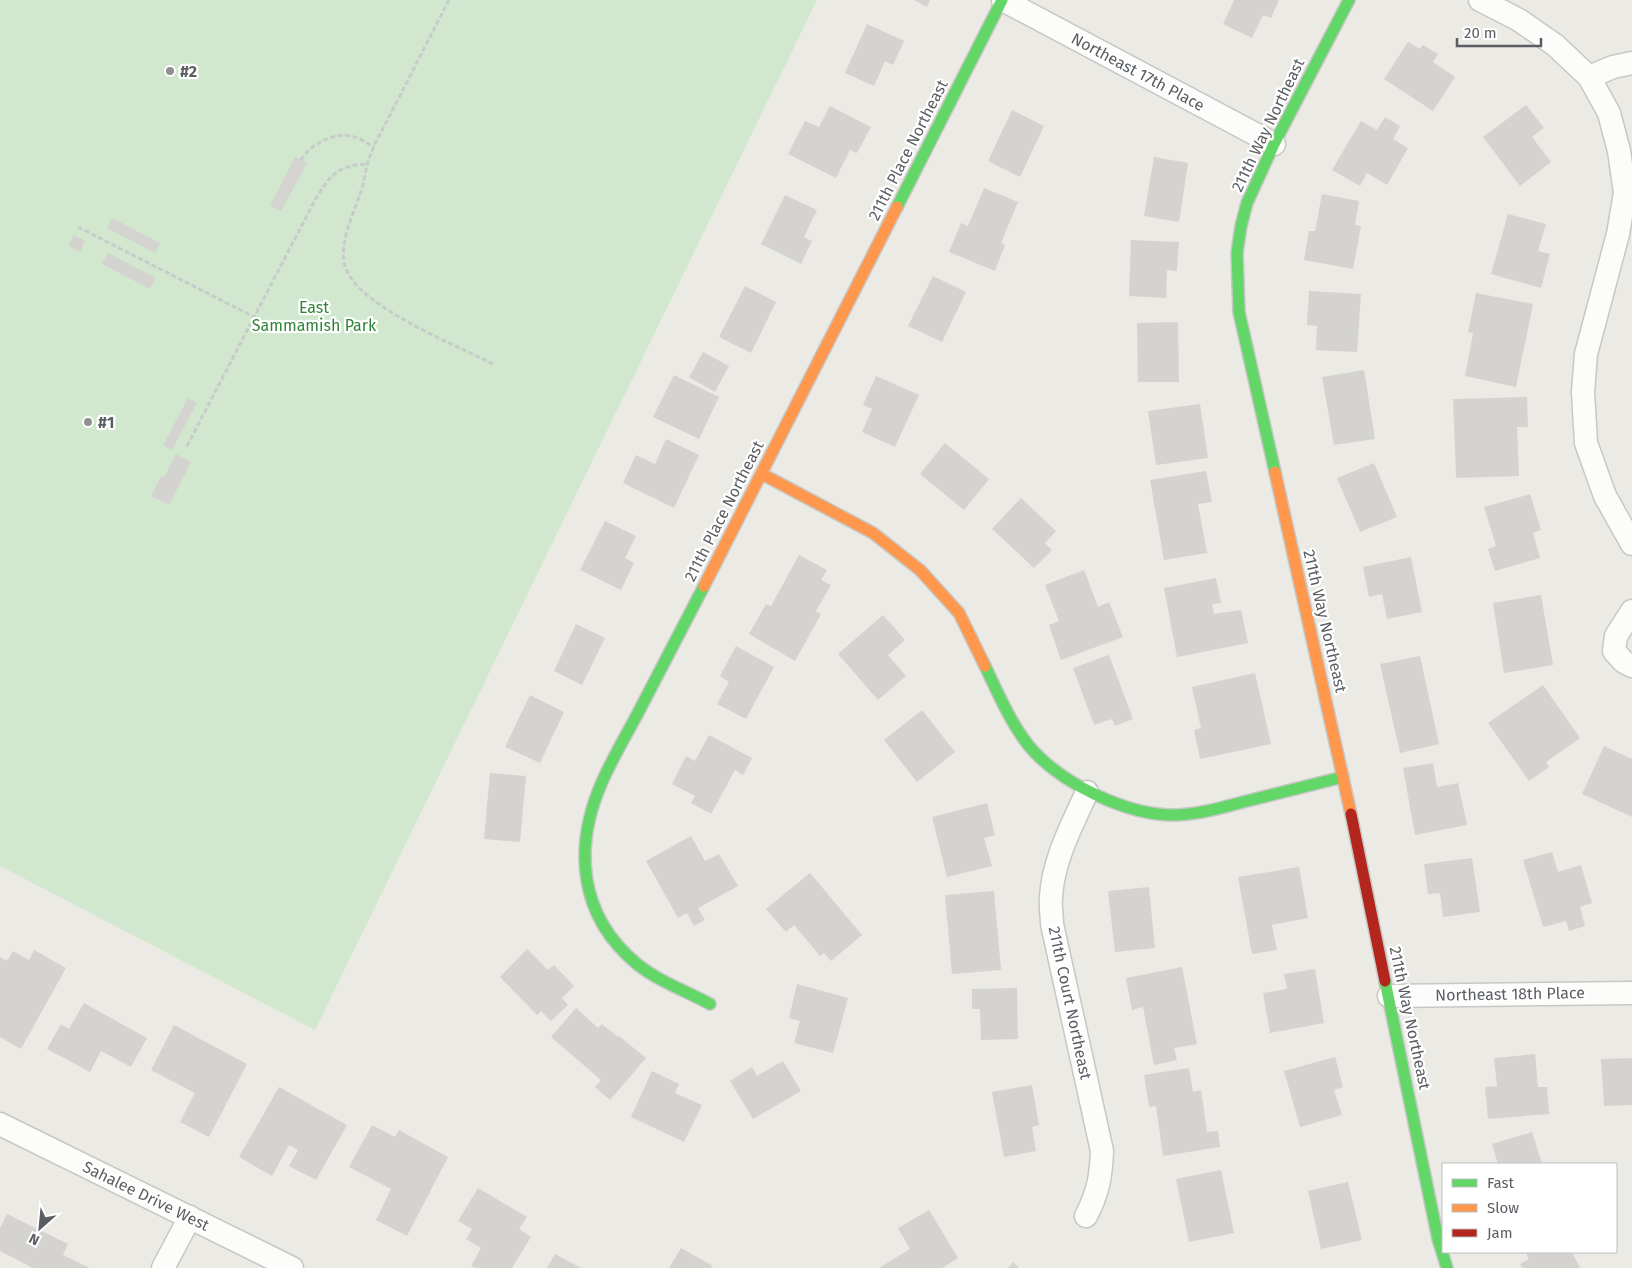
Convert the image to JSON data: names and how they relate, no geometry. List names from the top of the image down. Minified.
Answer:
{"streets":{"street":["Northeast 17th Place","211th Way Northeast","211th Place Northeast","Northeast 18th Place","211th Court Northeast","Sahalee Drive West"]},"crossings":[["Northeast 17th Place","211th Way Northeast"],["Northeast 17th Place","211th Place Northeast"],["211th Way Northeast","Northeast 18th Place"]],"parks":["East Sammamish Park"],"places":["#2","#1"],"legend":["Fast","Slow","Jam"],"scale_bar":"20 m","north":"bottom left"}
